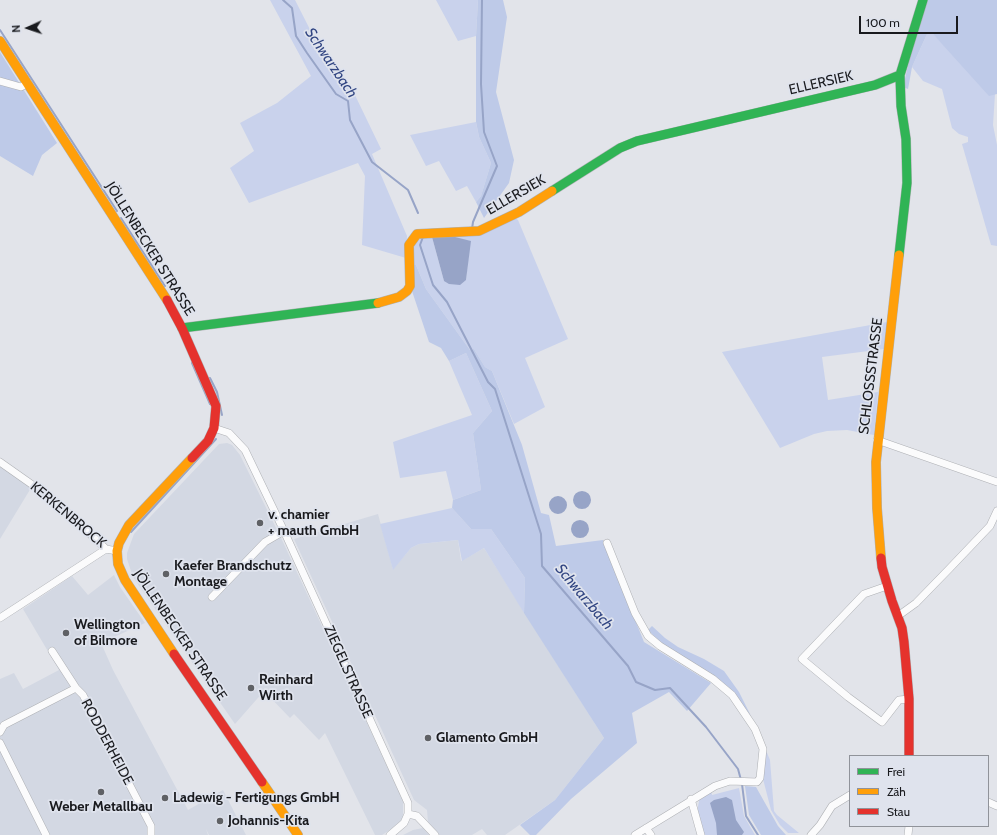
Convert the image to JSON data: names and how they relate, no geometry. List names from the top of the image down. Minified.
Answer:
{"streets":{"street":["ELLERSIEK","JÖLLENBECKER STRASSE","SCHLOSSSTRASSE","KERKENBROCK","ZIEGELSTRASSE","RODDERHEIDE"]},"crossings":[["ELLERSIEK","JÖLLENBECKER STRASSE"],["ELLERSIEK","SCHLOSSSTRASSE"],["JÖLLENBECKER STRASSE","KERKENBROCK"],["JÖLLENBECKER STRASSE","ZIEGELSTRASSE"]],"water":["Schwarzbach"],"places":["v. chamier + mauth GmbH","Kaefer Brandschutz Montage","Wellington of Bilmore","Reinhard Wirth","Glamento GmbH","Weber Metallbau","Ladewig - Fertigungs GmbH","Johannis-Kita"],"legend":["Frei","Zäh","Stau"],"scale_bar":"100 m","north":"left"}
